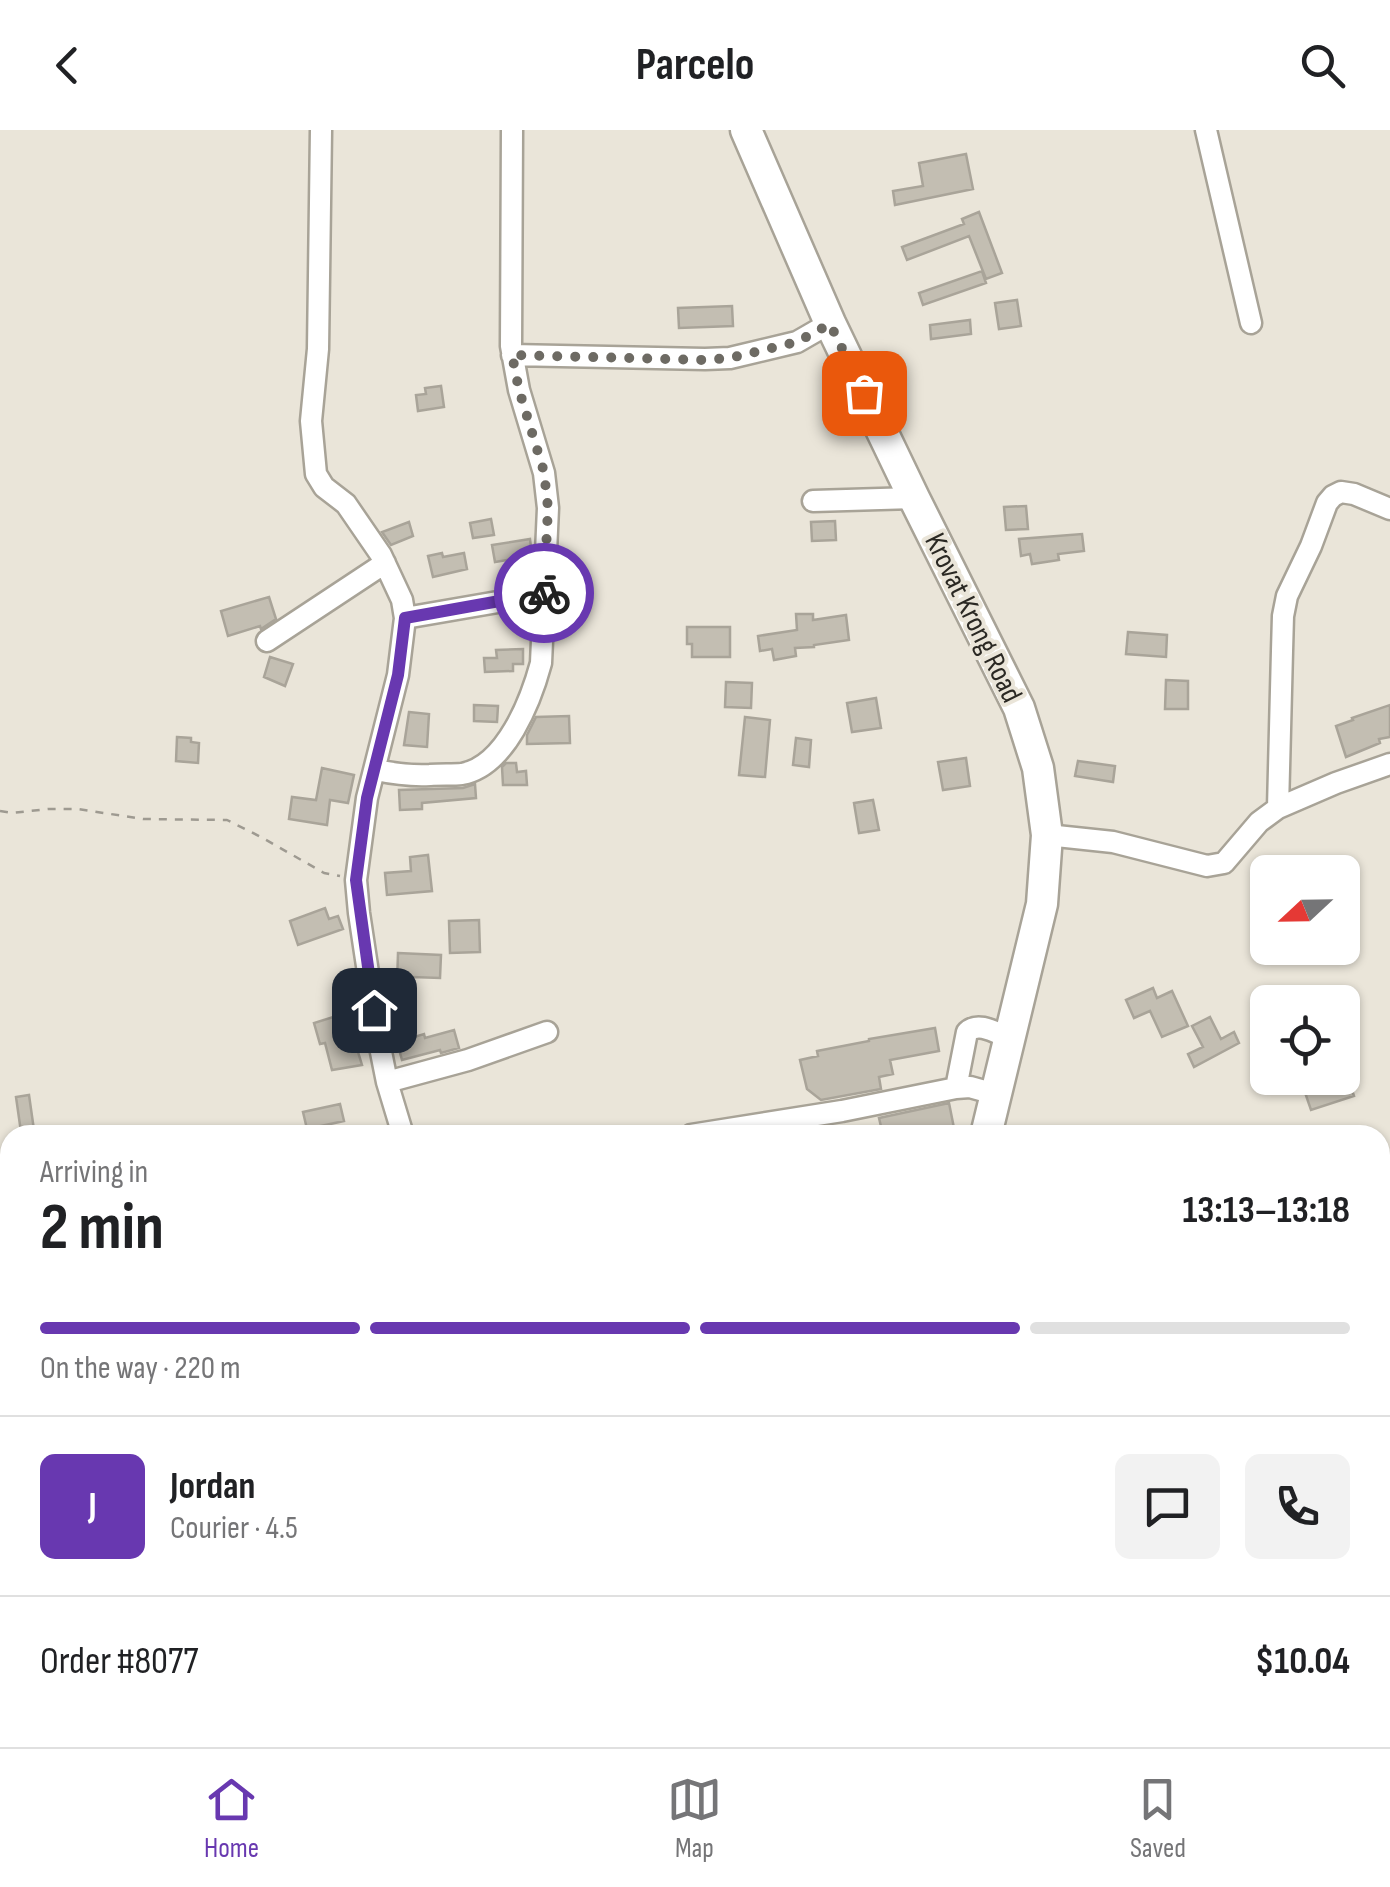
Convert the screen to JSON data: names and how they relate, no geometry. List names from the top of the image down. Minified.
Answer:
{"streets":{"highway":["Krovat Krong Road"]},"north":"left","page":{"header":"Parcelo","heading":["2 min","Arriving in","13:13–13:18"],"panel":["Jordan","Courier · 4.5","Order #8077","$10.04"],"bar":"On the way · 220 m","round":"J","tabs":["Home","Map","Saved"]}}
